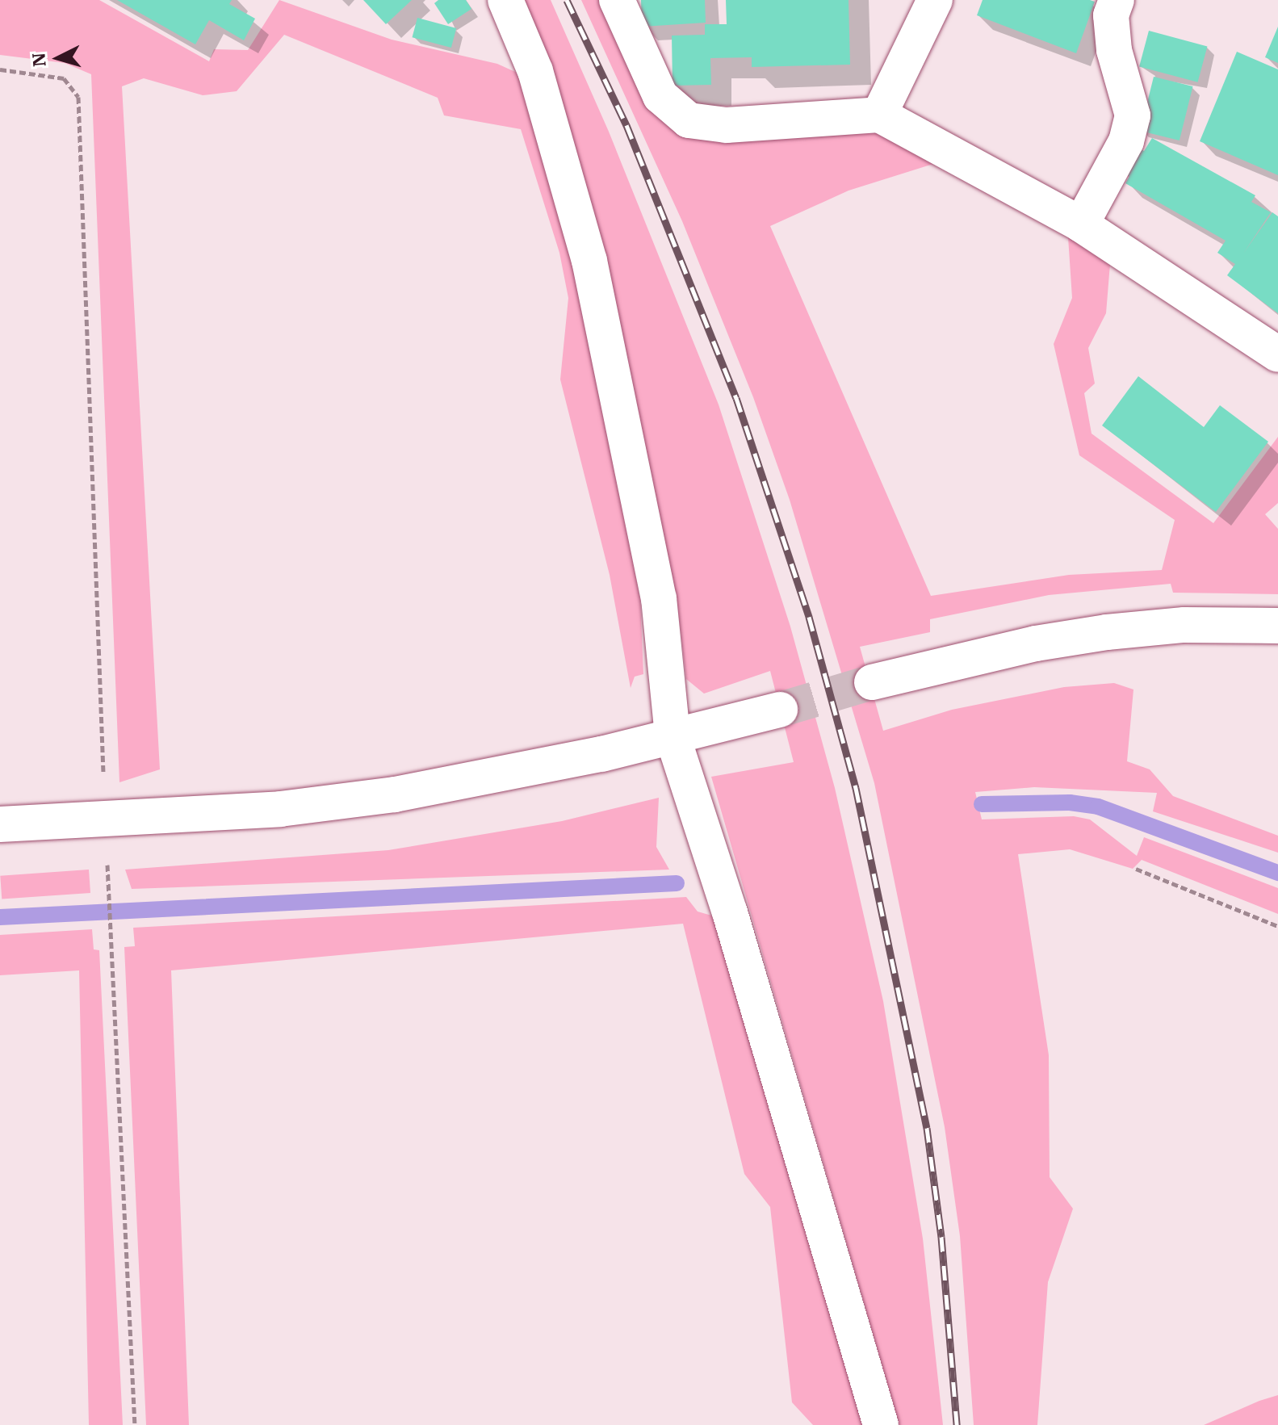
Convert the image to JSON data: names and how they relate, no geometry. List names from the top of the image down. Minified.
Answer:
{"north":"left"}
